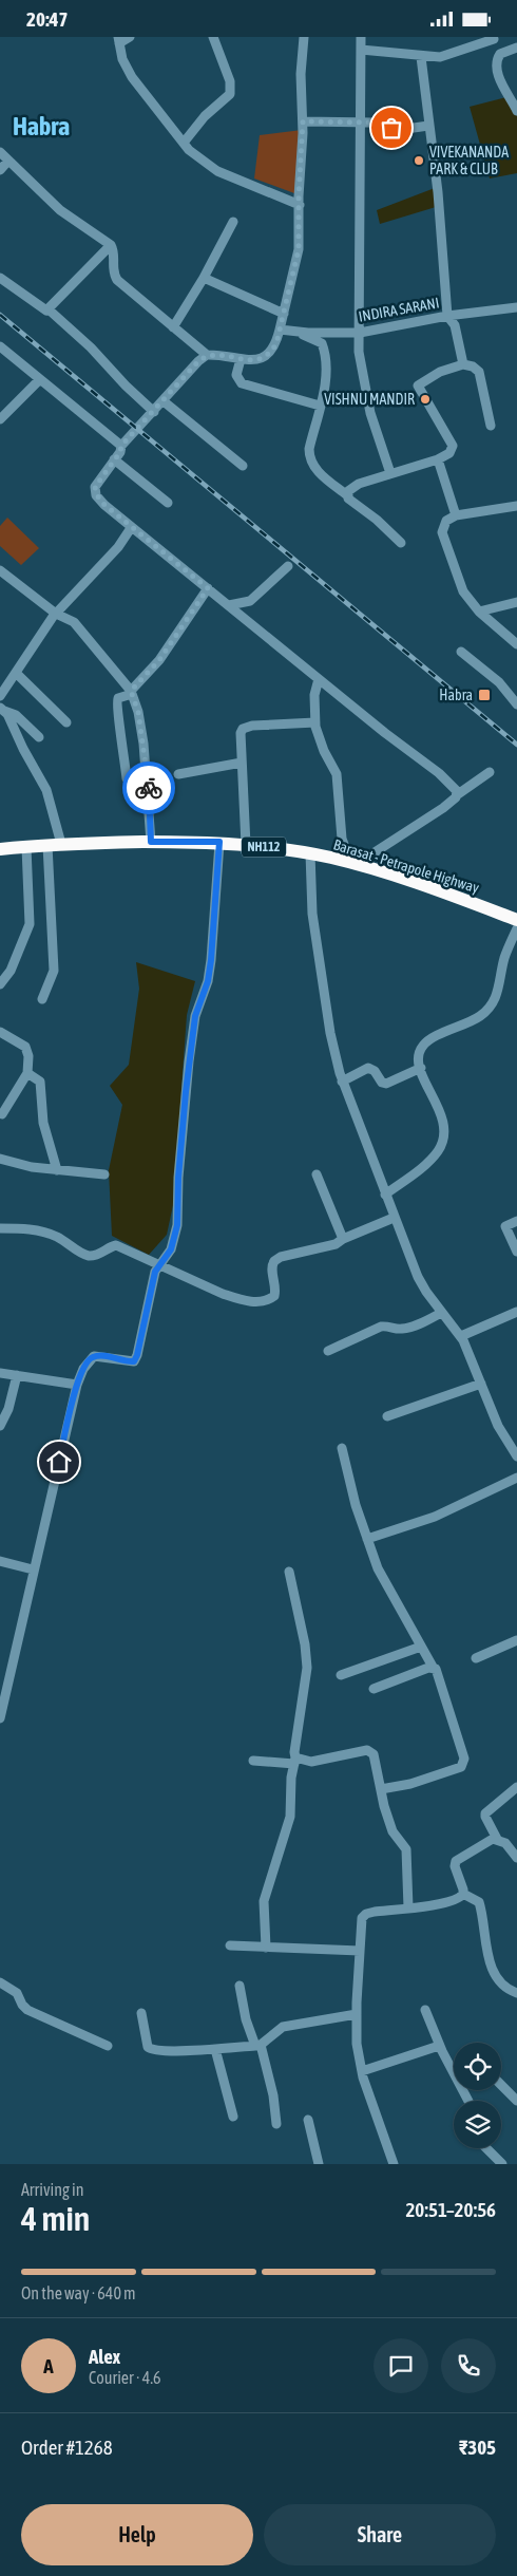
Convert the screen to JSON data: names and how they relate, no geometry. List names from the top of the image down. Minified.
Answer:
{"streets":{"highway":["NH112","Barasat - Petrapole Highway"],"street":["INDIRA SARANI"]},"districts":["Habra"],"places":{"other":["VIVEKANANDA PARK & CLUB","VISHNU MANDIR"],"transit":["Habra"]},"page":{"status":"20:47","heading":["4 min","Arriving in","20:51–20:56"],"panel":["Alex","Courier · 4.6","Order #1268","₹305"],"bar":"On the way · 640 m","round":"A","buttons":["Help","Share"]}}
